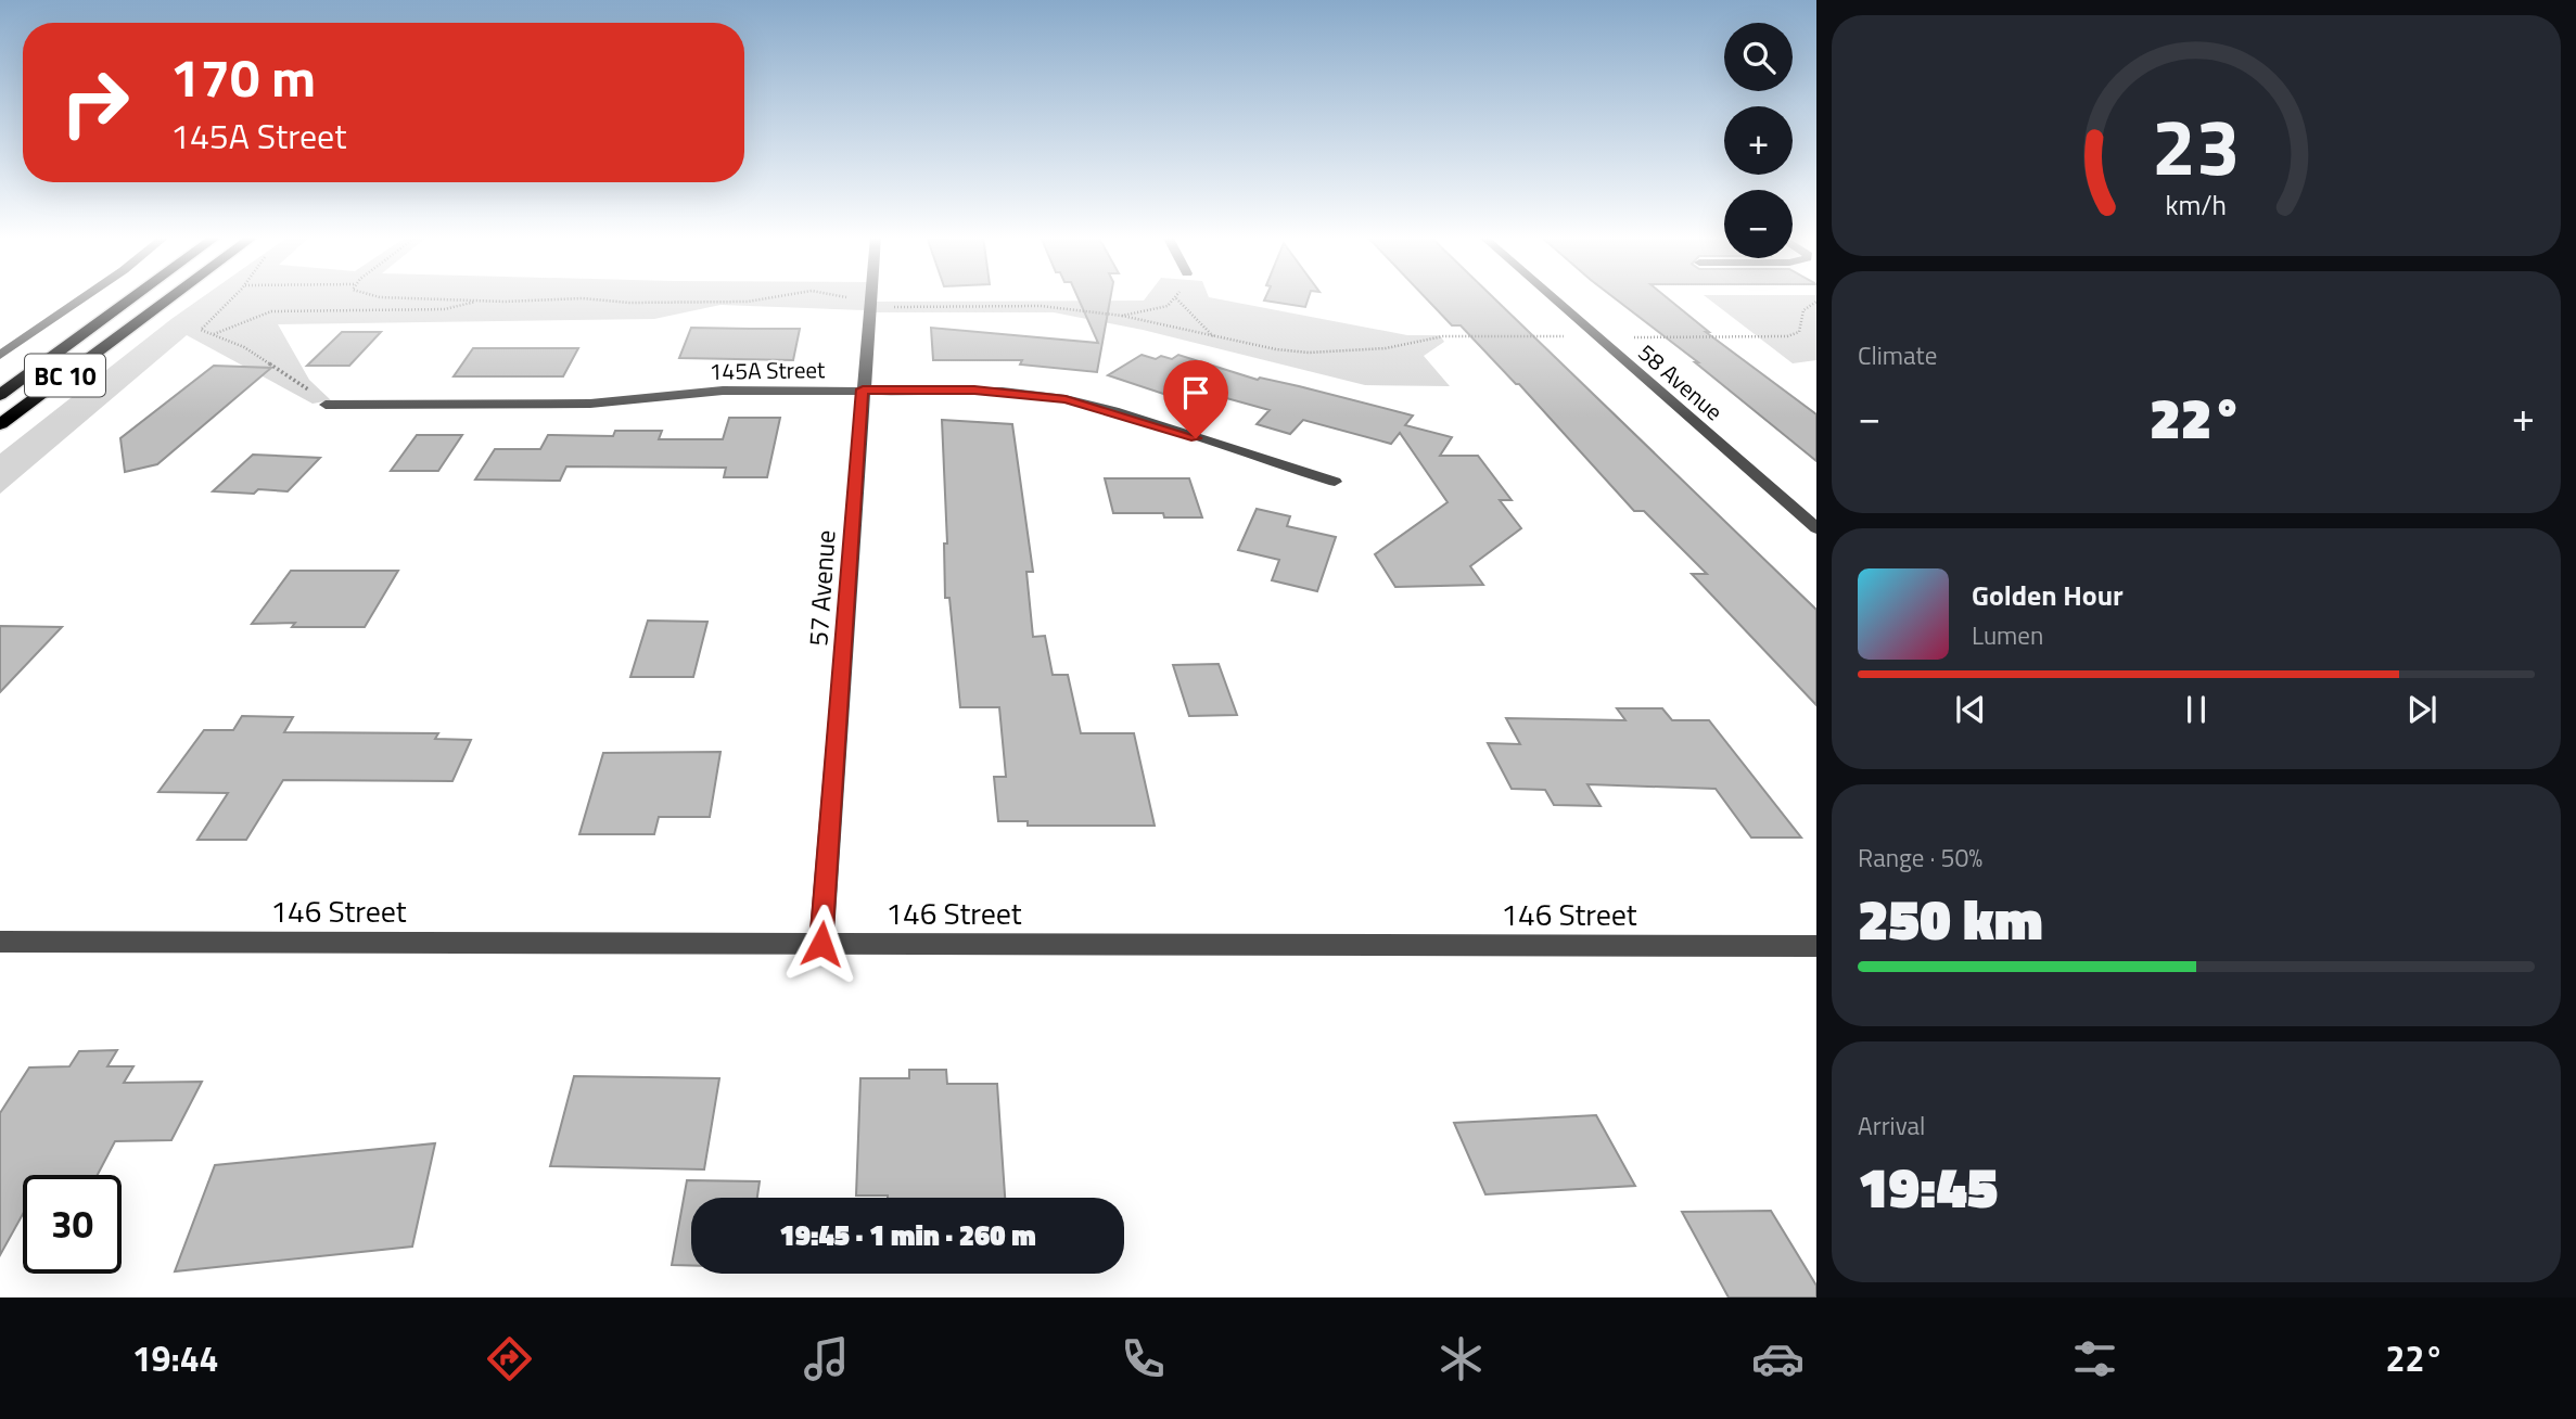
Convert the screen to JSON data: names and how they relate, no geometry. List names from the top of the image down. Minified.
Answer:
{"streets":{"highway":["BC 10"],"street":["145A Street","58 Avenue","57 Avenue","146 Street"]},"crossings":[["145A Street","57 Avenue"],["57 Avenue","146 Street"]],"page":{"map_buttons":["+","−"],"turn":["170 m","145A Street"],"tile":["Climate",["Range · 50%","250 km"],["Arrival","19:45"]],"heat":["−","22°","+"],"song":["Golden Hour","Lumen"],"limit":"30","trip":"19:45 · 1 min · 260 m","tabs":["19:44","22°"],"gauge":["23","km/h"]}}
